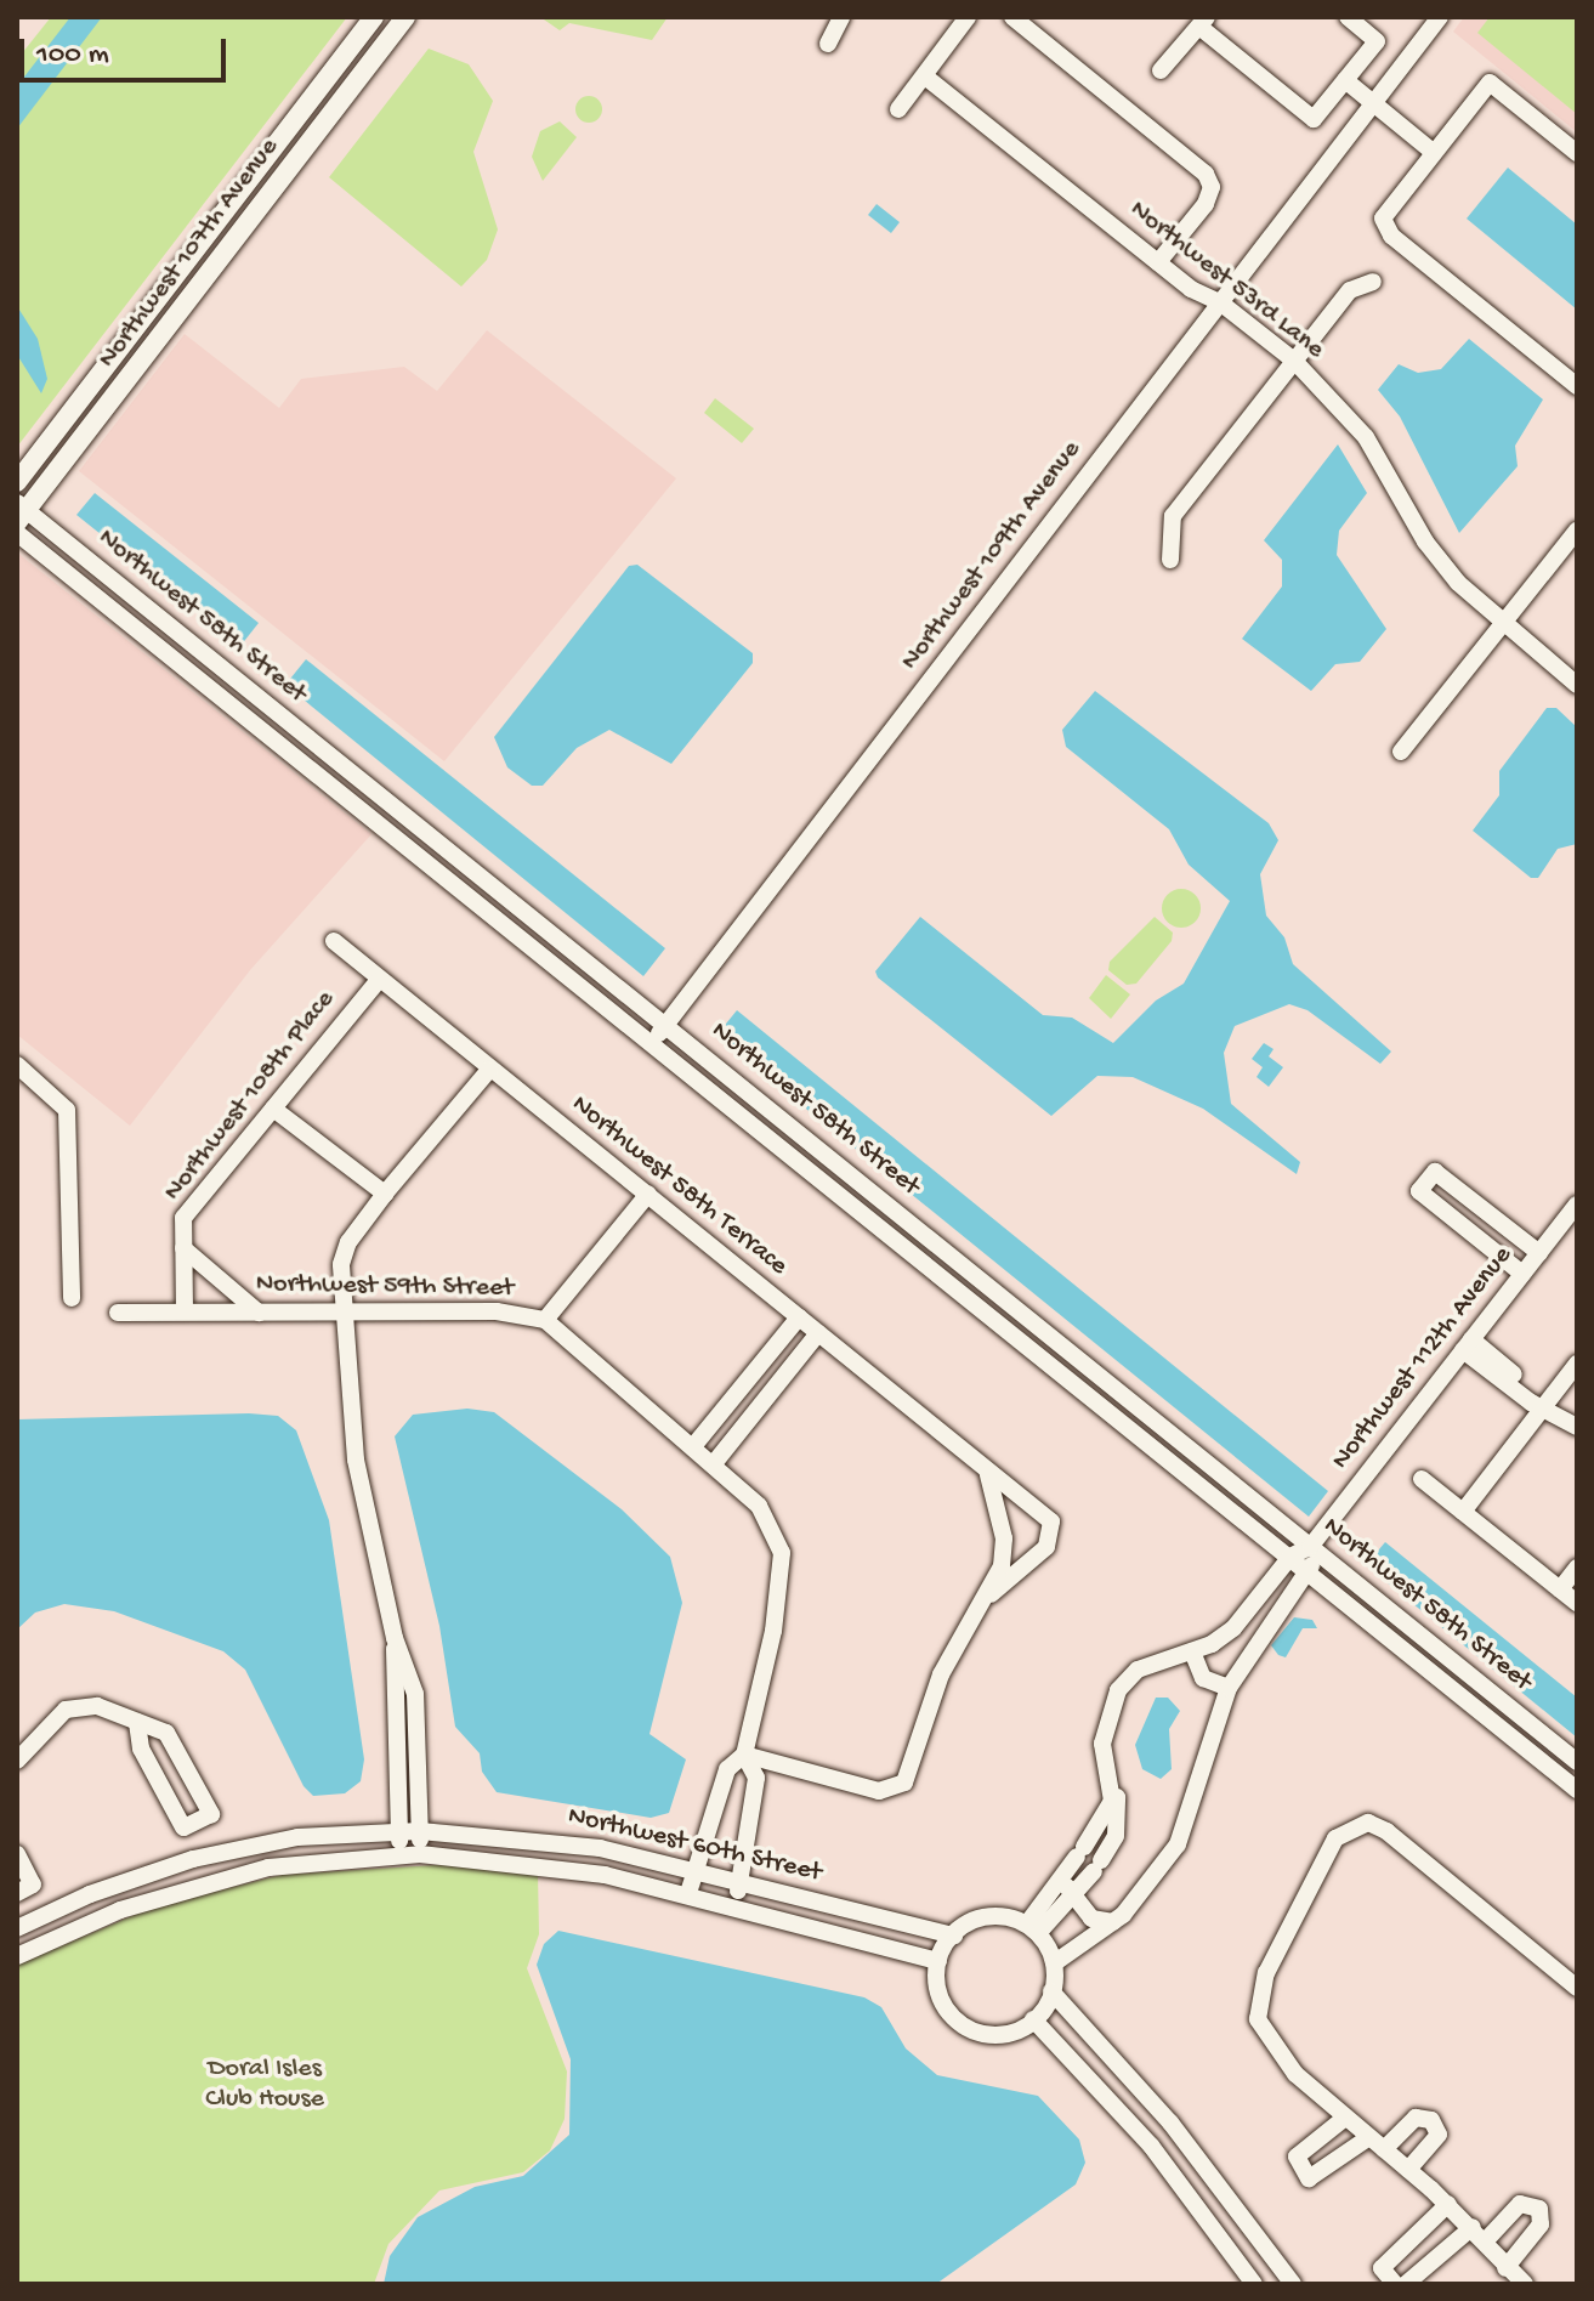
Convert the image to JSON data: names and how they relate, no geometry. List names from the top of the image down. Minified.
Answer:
{"streets":{"main road":["Northwest 107th Avenue"],"street":["Northwest 53rd Lane","Northwest 109th Avenue","Northwest 58th Street","Northwest 108th Place","Northwest 58th Terrace","Northwest 59th Street","Northwest 112th Avenue","Northwest 60th Street"]},"crossings":[["Northwest 107th Avenue","Northwest 58th Street"],["Northwest 53rd Lane","Northwest 109th Avenue"],["Northwest 109th Avenue","Northwest 58th Street"],["Northwest 58th Street","Northwest 112th Avenue"],["Northwest 108th Place","Northwest 58th Terrace"],["Northwest 108th Place","Northwest 59th Street"],["Northwest 112th Avenue","Northwest 60th Street"]],"parks":["Doral Isles Club House"],"scale_bar":"100 m"}
